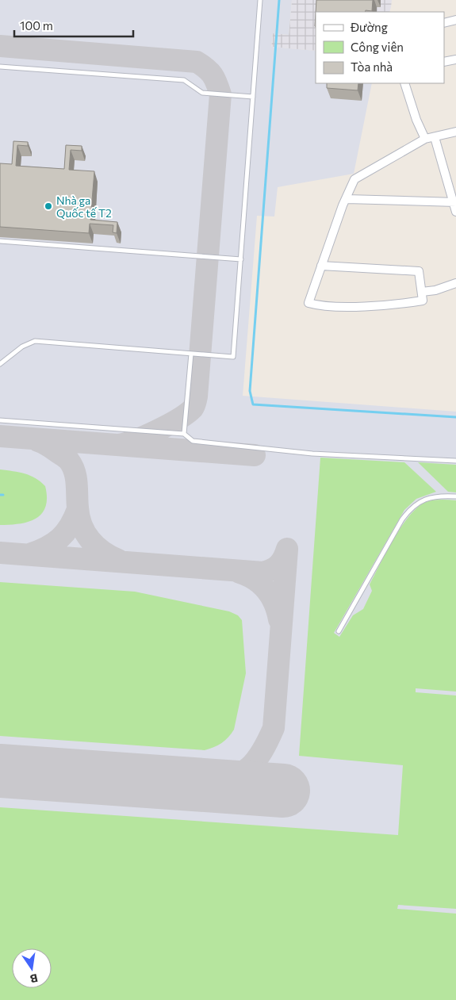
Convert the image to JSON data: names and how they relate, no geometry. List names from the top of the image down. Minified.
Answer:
{"places":["Nhà ga Quốc tế T2"],"legend":["Đường","Công viên","Tòa nhà"],"scale_bar":"100 m","north":"bottom"}
